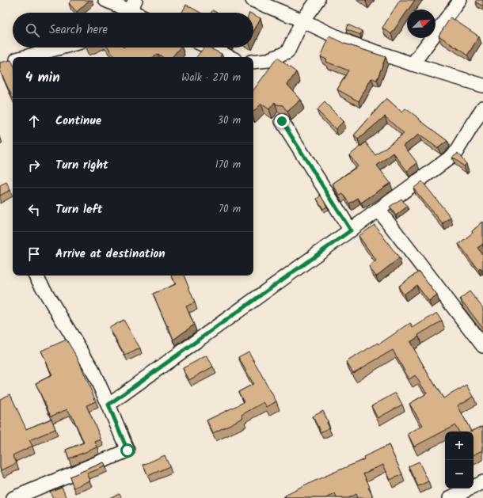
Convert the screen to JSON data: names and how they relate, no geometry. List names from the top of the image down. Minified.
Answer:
{"north":"top right","page":{"search":"Search here","heading":["4 min","Walk · 270 m"],"list":[["Continue","30 m"],["Turn right","170 m"],["Turn left","70 m"],"Arrive at destination"],"map_buttons":["+","−"]}}
